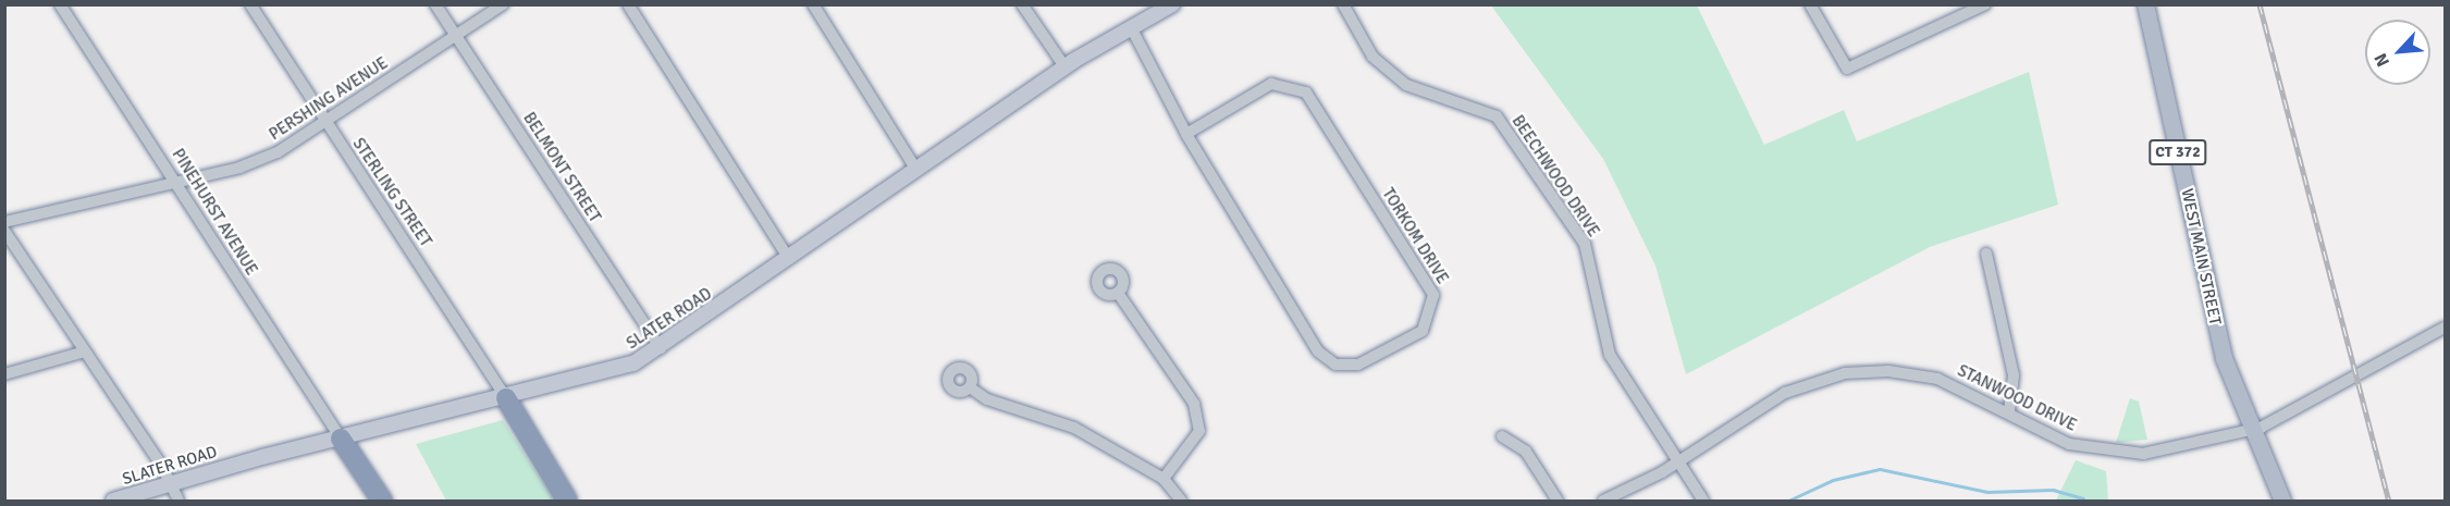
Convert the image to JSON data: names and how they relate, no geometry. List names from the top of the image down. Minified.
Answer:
{"streets":{"main road":["CT 372","WEST MAIN STREET","SLATER ROAD"],"street":["PERSHING AVENUE","BELMONT STREET","BEECHWOOD DRIVE","STERLING STREET","PINEHURST AVENUE","TORKOM DRIVE","STANWOOD DRIVE"]},"crossings":[["PERSHING AVENUE","BELMONT STREET"],["PERSHING AVENUE","STERLING STREET"],["PERSHING AVENUE","PINEHURST AVENUE"],["BELMONT STREET","SLATER ROAD"],["BEECHWOOD DRIVE","STANWOOD DRIVE"],["STERLING STREET","SLATER ROAD"],["PINEHURST AVENUE","SLATER ROAD"],["TORKOM DRIVE","SLATER ROAD"],["WEST MAIN STREET","STANWOOD DRIVE"]],"north":"bottom left"}
